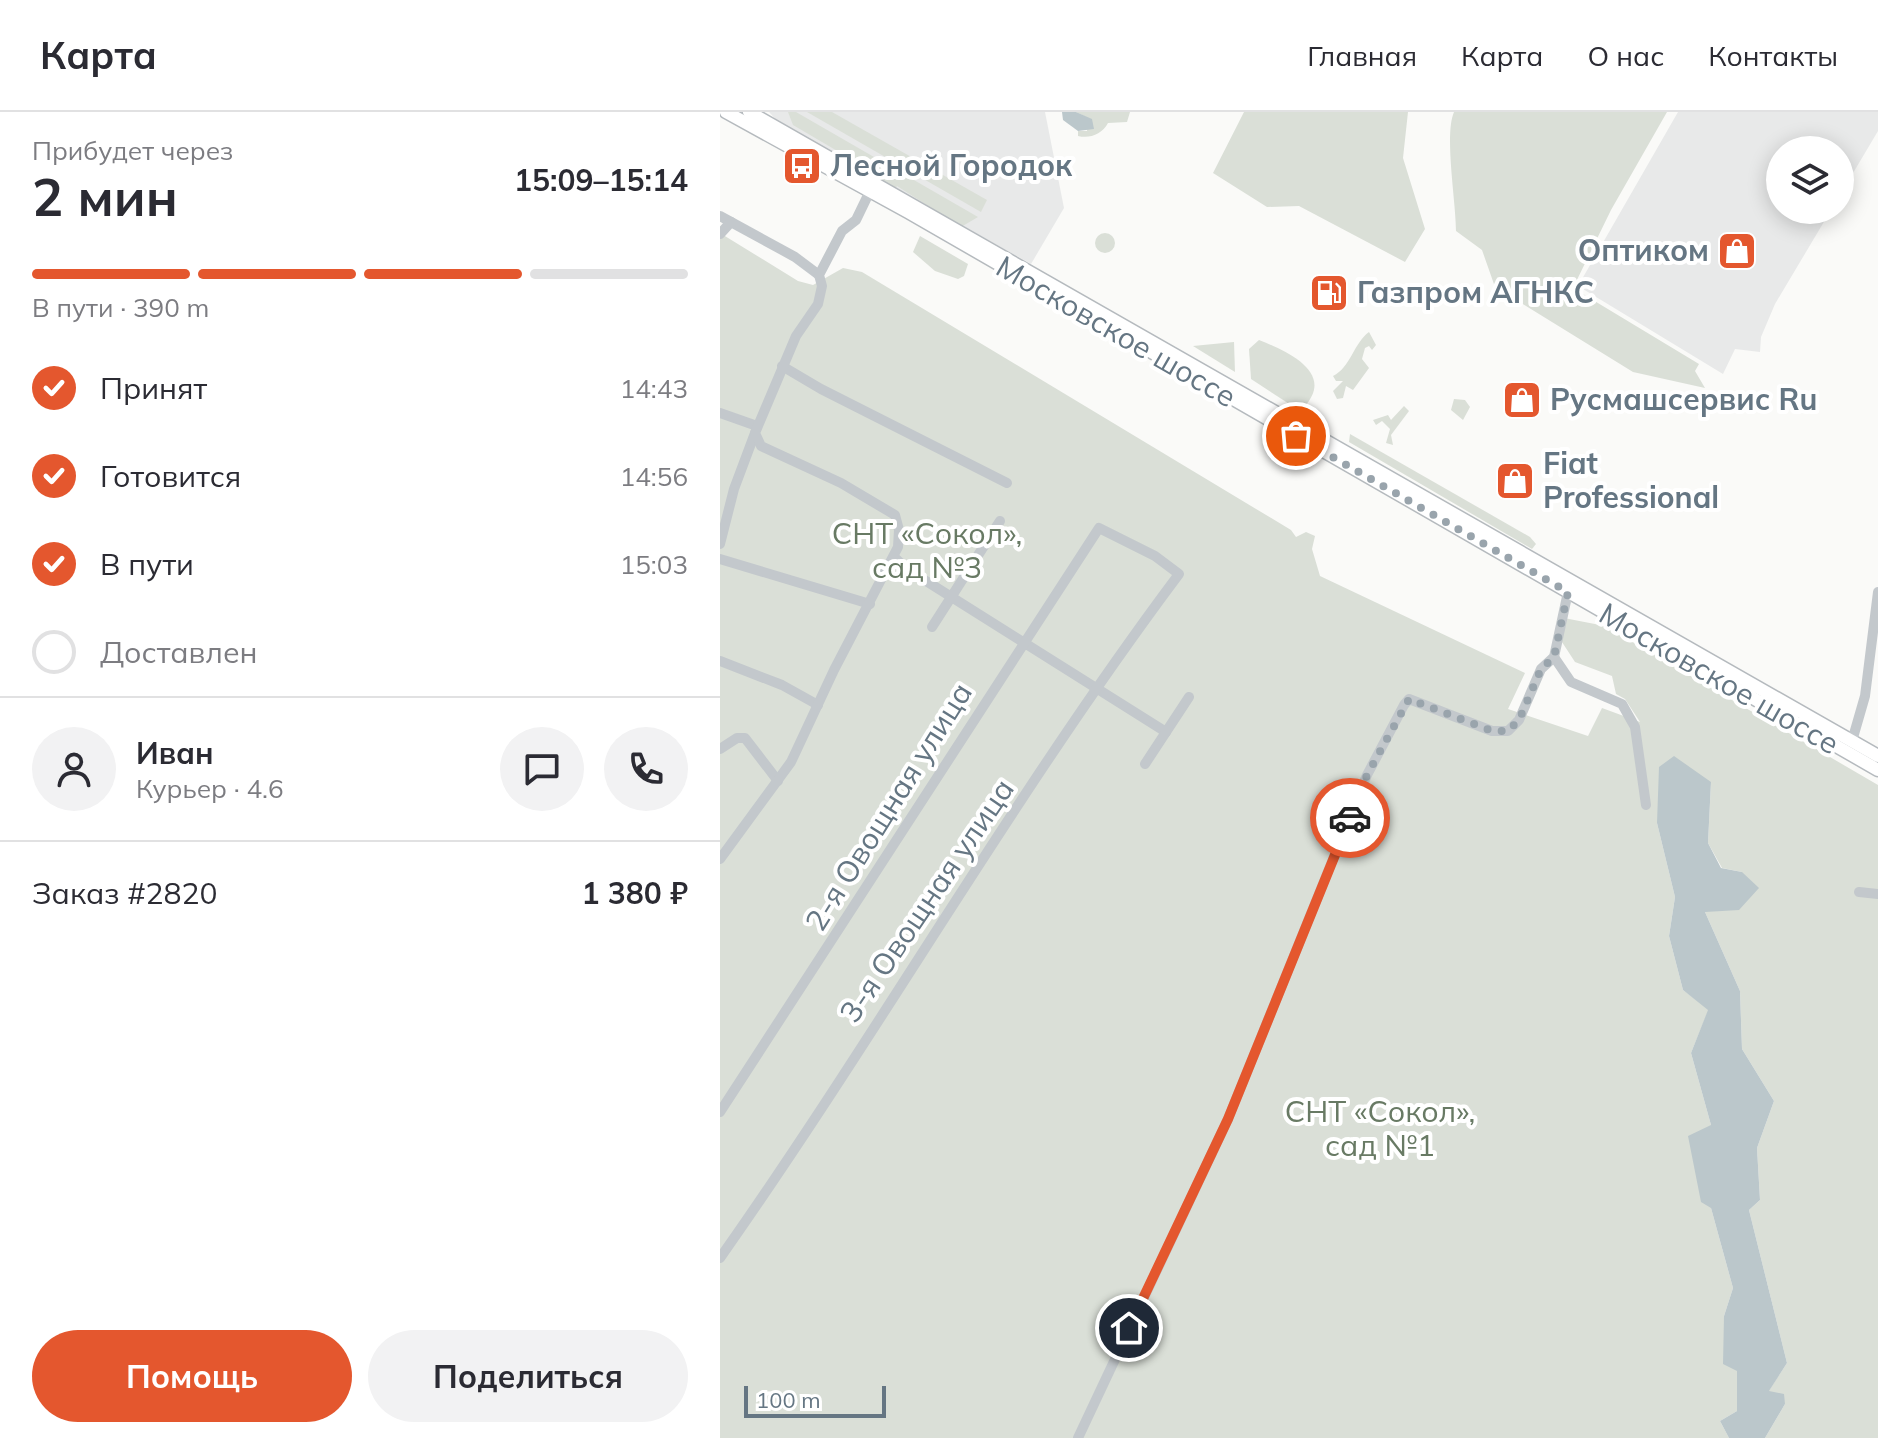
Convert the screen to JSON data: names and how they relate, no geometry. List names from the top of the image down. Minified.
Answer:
{"streets":{"main road":["Московское шоссе"],"street":["2-я Овощная улица","3-я Овощная улица"]},"crossings":[["2-я Овощная улица","3-я Овощная улица"]],"parks":["СНТ «Сокол», сад №3","СНТ «Сокол», сад №1"],"places":{"bus stop":["Лесной Городок"],"shop":["Оптиком","Русмашсервис Ru","Fiat Professional"],"fuel station":["Газпром АГНКС"]},"scale_bar":"100 m","page":{"header":"Карта","nav":["Главная","Карта","О нас","Контакты"],"heading":["2 мин","Прибудет через","15:09–15:14"],"panel":["Иван","Курьер · 4.6","Заказ #2820","1 380 ₽"],"bar":"В пути · 390 m","list":[["Принят","14:43"],["Готовится","14:56"],["В пути","15:03"],"Доставлен"],"buttons":["Помощь","Поделиться"],"scale":"100 m"}}
